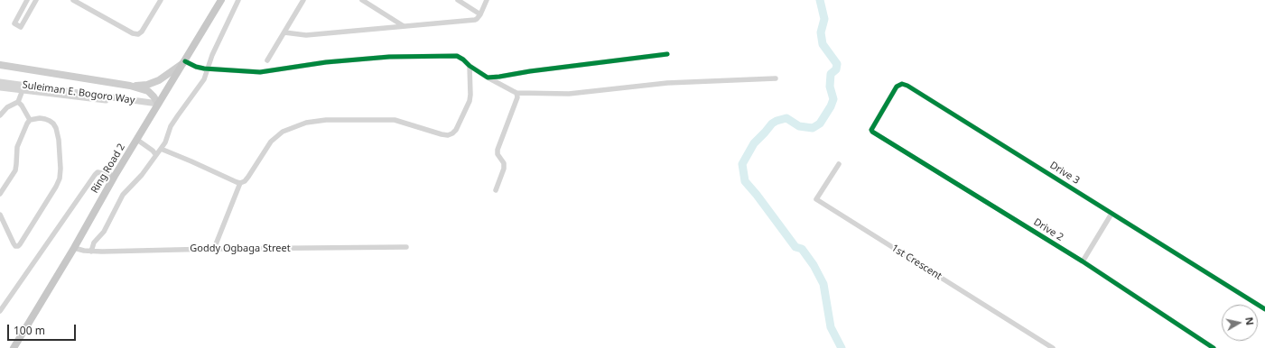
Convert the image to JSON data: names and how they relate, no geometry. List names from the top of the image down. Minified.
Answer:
{"streets":{"main road":["Suleiman E. Bogoro Way","Ring Road 2"],"street":["Drive 3","Drive 2","Goddy Ogbaga Street","1st Crescent"]},"crossings":[["Suleiman E. Bogoro Way","Ring Road 2"],["Ring Road 2","Goddy Ogbaga Street"],["Drive 3","Drive 2"]],"scale_bar":"100 m","north":"right"}
